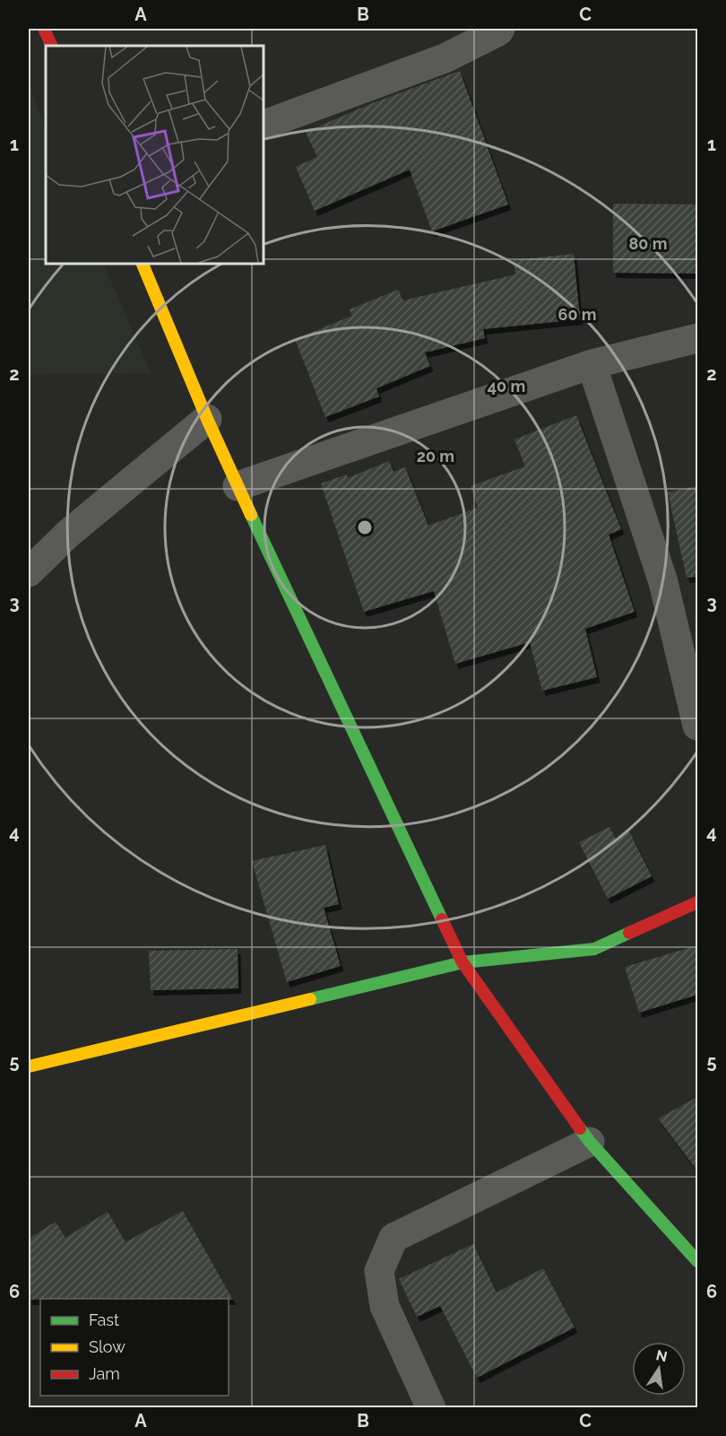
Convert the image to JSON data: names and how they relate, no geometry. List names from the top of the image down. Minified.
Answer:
{"legend":["Fast","Slow","Jam"],"north":"top","grid":{"columns":["A","B","C"],"rows":["1","2","3","4","5","6"]},"rings":["80 m","60 m","40 m","20 m"]}
